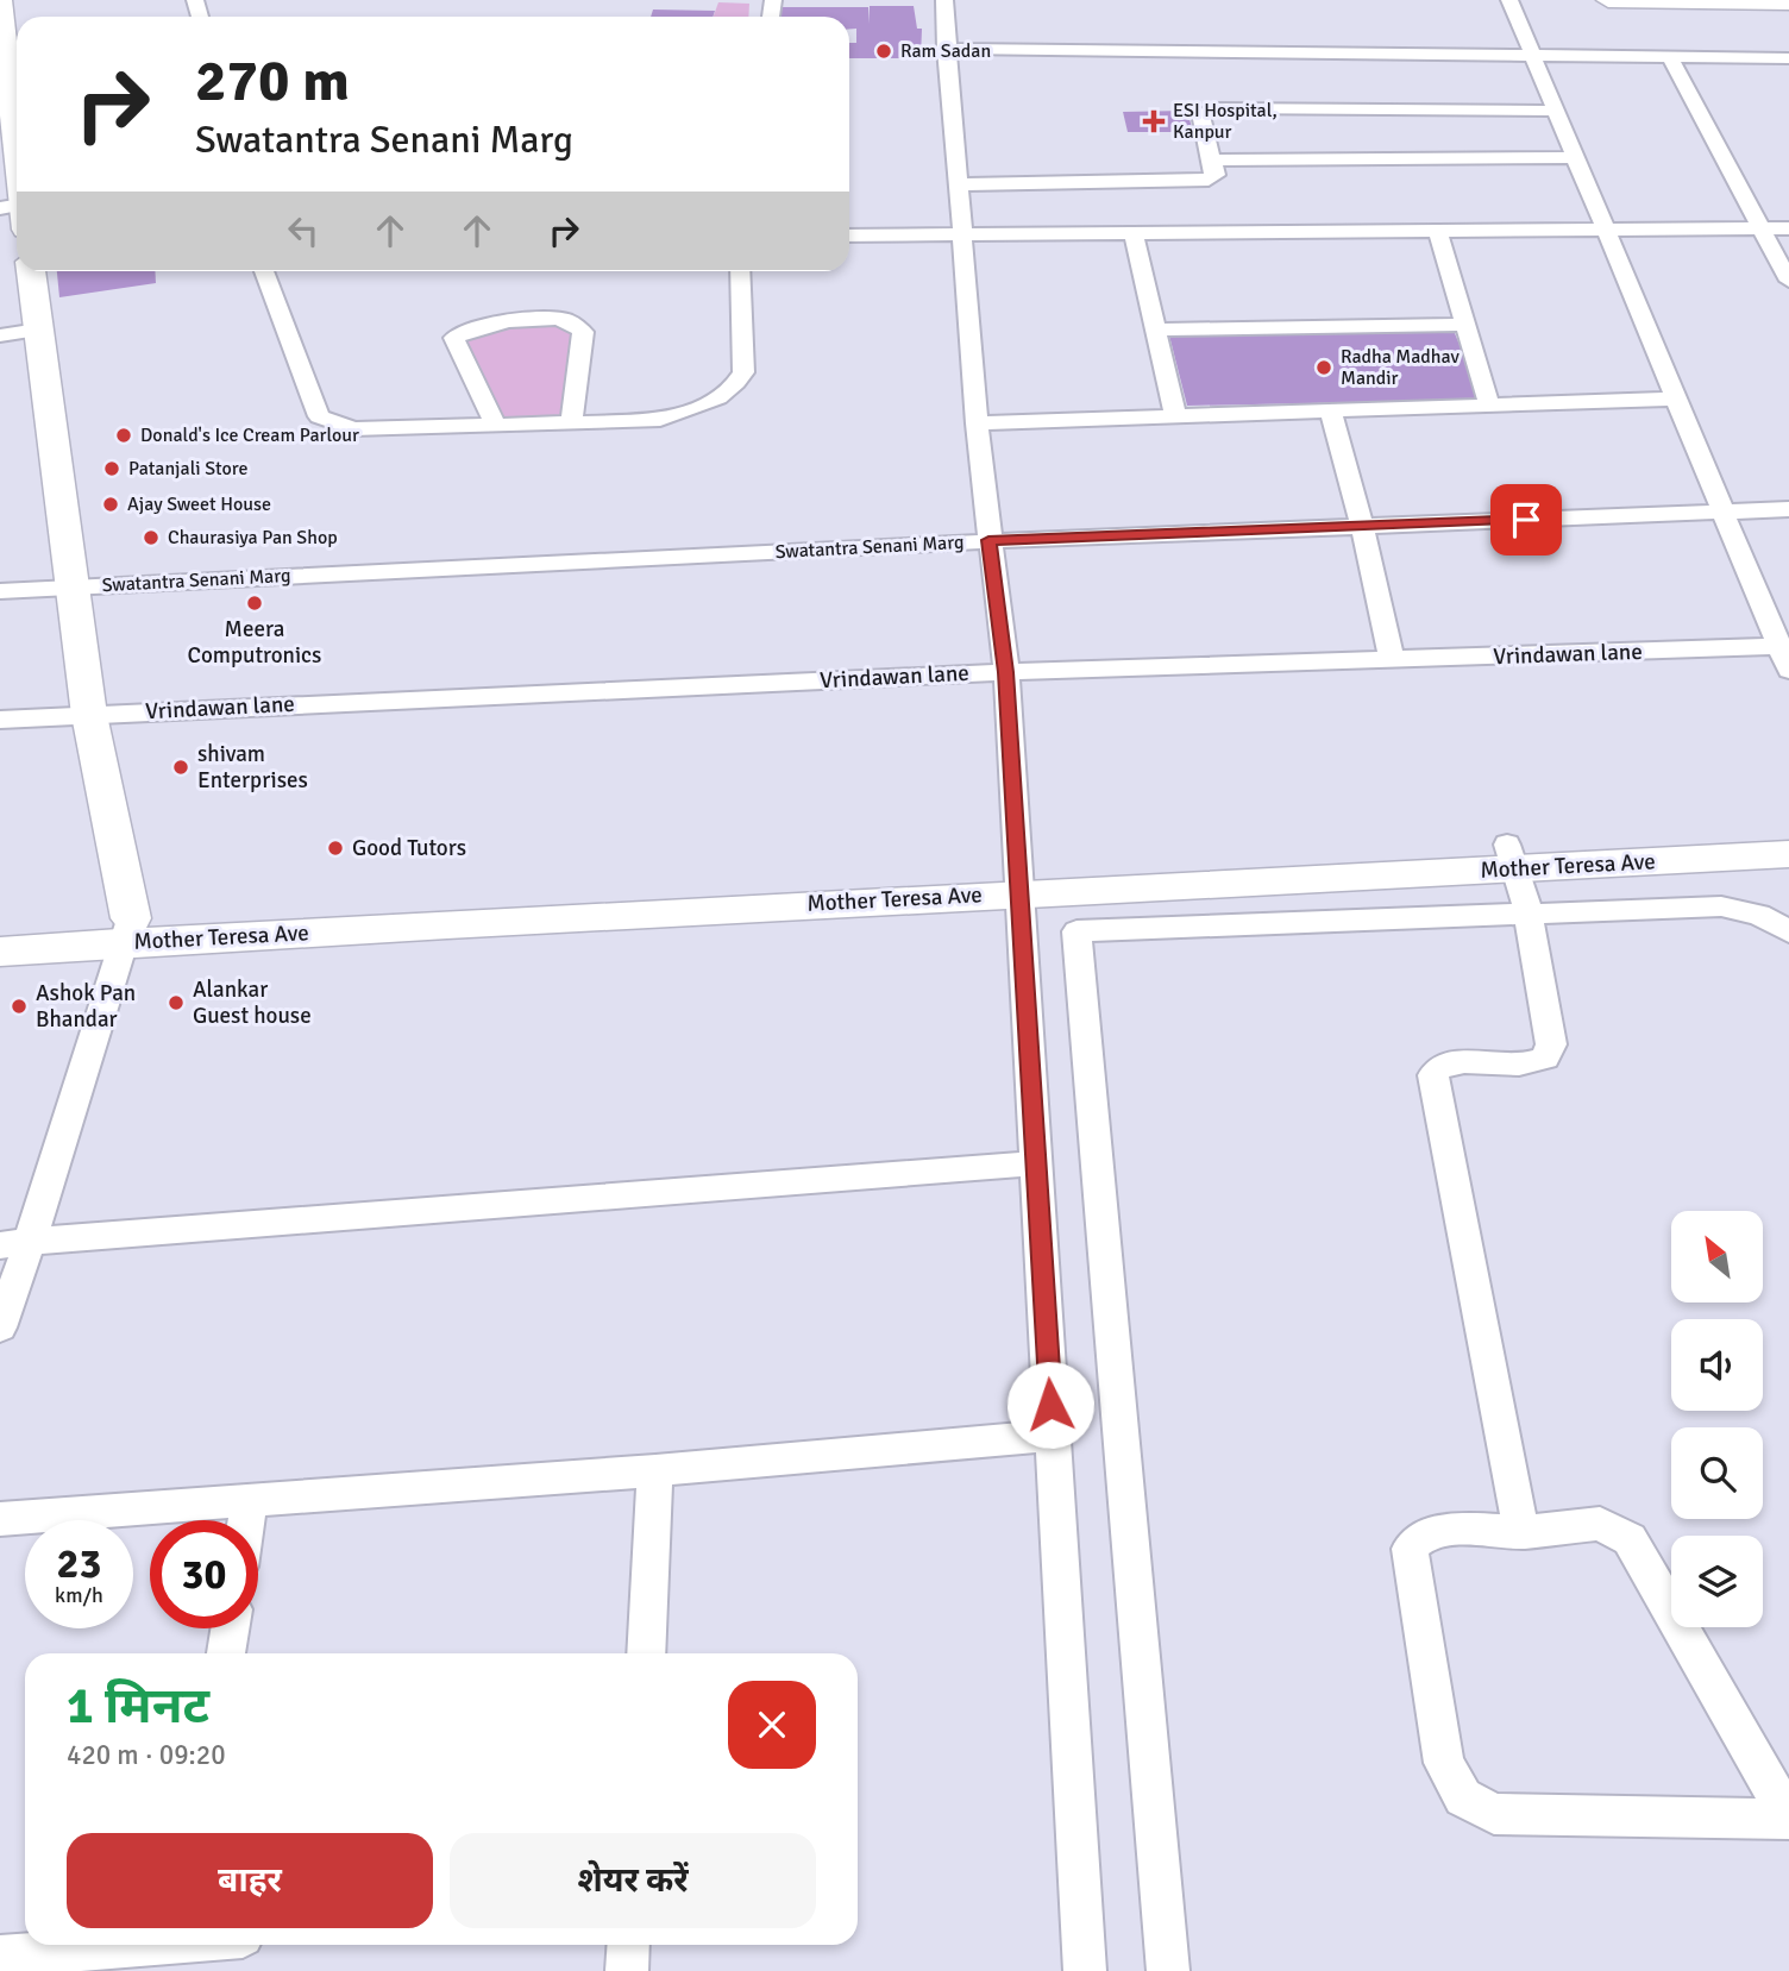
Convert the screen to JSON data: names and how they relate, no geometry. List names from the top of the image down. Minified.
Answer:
{"streets":{"street":["Swatantra Senani Marg","Vrindawan lane","Mother Teresa Ave"]},"places":{"other":["Ram Sadan","Radha Madhav Mandir","Donald's Ice Cream Parlour","Patanjali Store","Ajay Sweet House","Chaurasiya Pan Shop","Meera Computronics","shivam Enterprises","Good Tutors","Alankar Guest house","Ashok Pan Bhandar"],"health":["ESI Hospital, Kanpur"]},"north":"top left","page":{"turn":["270 m","Swatantra Senani Marg"],"speed":"23 km/h","limit":"30","heading":["1 मिनट","420 m · 09:20"],"buttons":["बाहर","शेयर करें"]}}
